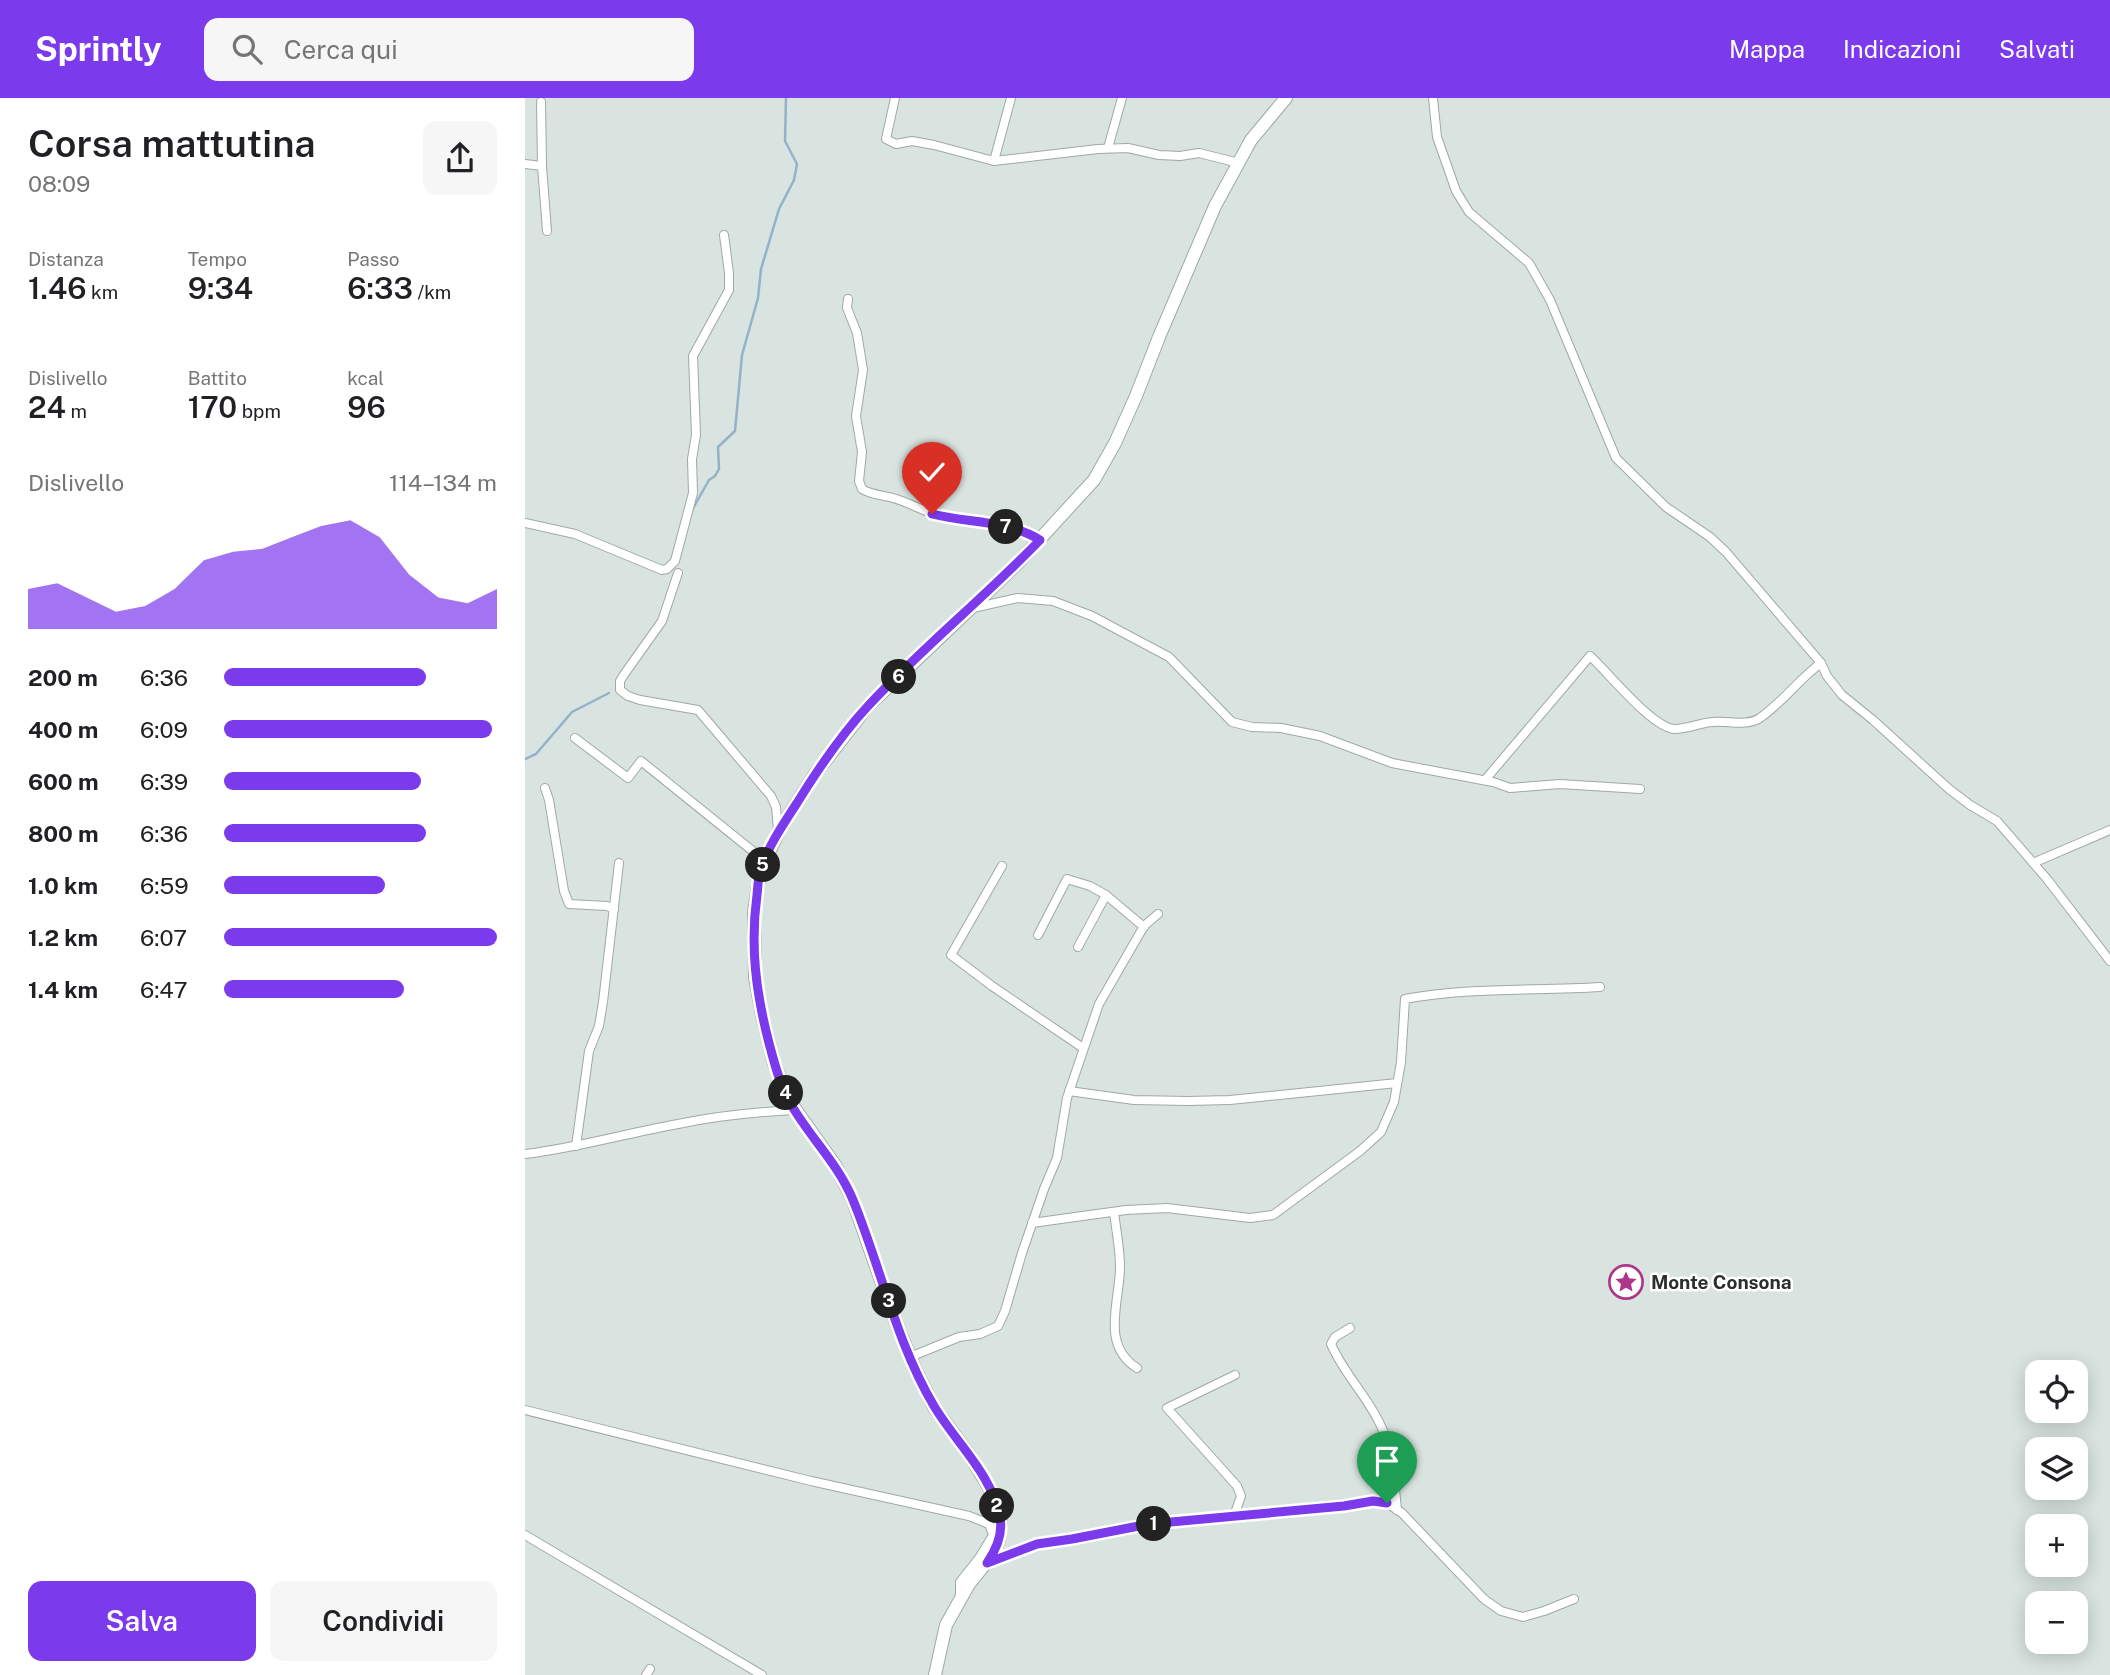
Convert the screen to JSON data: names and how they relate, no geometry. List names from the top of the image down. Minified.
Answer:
{"places":{"place":["Monte Consona"]},"page":{"header":"Sprintly","search":"Cerca qui","nav":["Mappa","Indicazioni","Salvati"],"heading":["Corsa mattutina","08:09"],"stats":[["Distanza","1.46 km"],["Tempo","9:34"],["Passo","6:33 /km"],["Dislivello","24 m"],["Battito","170 bpm"],["kcal","96"]],"chart":["Dislivello","114–134 m"],"pins":["7","6","5","4","3","2","1"],"list":[{"name":"200 m","note":"6:36"},{"name":"400 m","note":"6:09"},{"name":"600 m","note":"6:39"},{"name":"800 m","note":"6:36"},{"name":"1.0 km","note":"6:59"},{"name":"1.2 km","note":"6:07"},{"name":"1.4 km","note":"6:47"}],"map_buttons":["+","−"],"buttons":["Salva","Condividi"]}}
